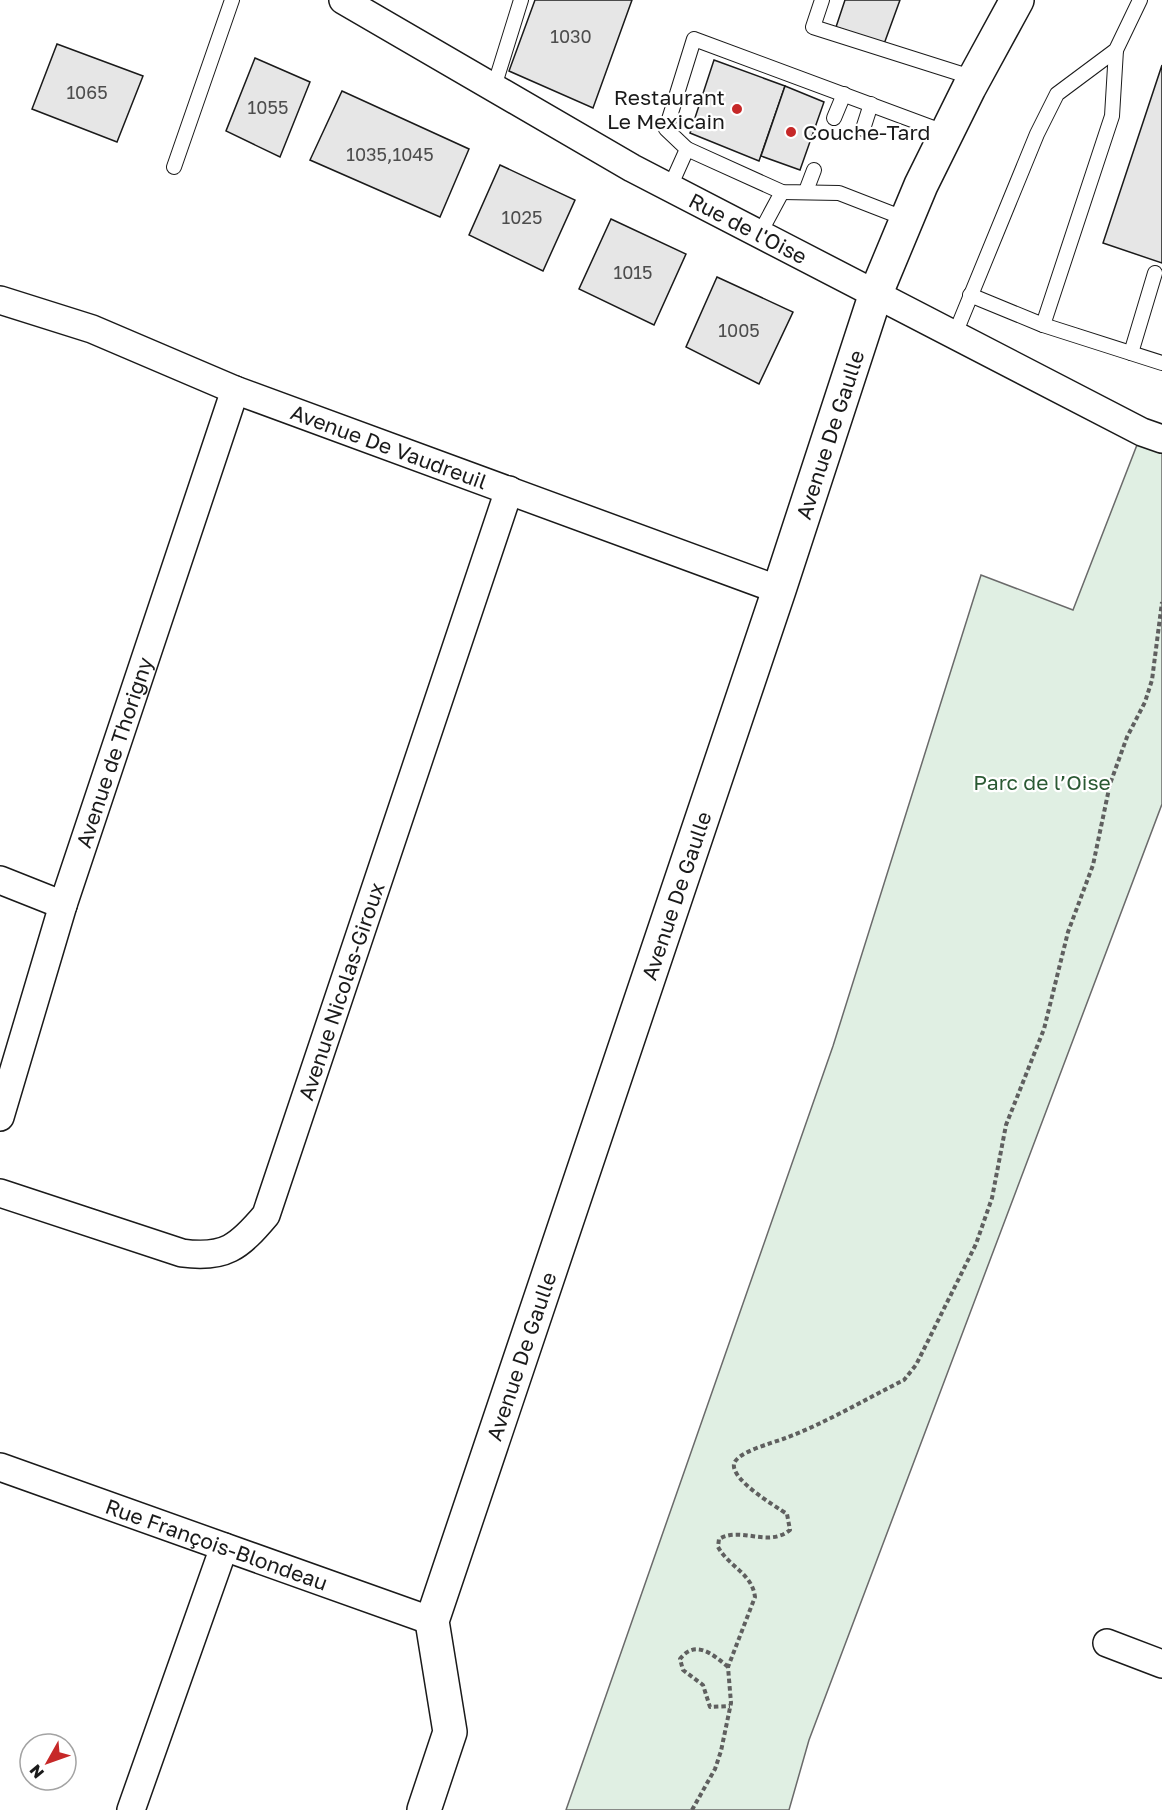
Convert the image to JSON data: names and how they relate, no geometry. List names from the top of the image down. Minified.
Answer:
{"streets":{"street":["Rue de l'Oise","Avenue De Gaulle","Avenue De Vaudreuil","Avenue de Thorigny","Avenue Nicolas-Giroux","Rue François-Blondeau"]},"crossings":[["Rue de l'Oise","Avenue De Gaulle"],["Avenue De Gaulle","Avenue De Vaudreuil"],["Avenue De Gaulle","Rue François-Blondeau"],["Avenue De Vaudreuil","Avenue de Thorigny"],["Avenue De Vaudreuil","Avenue Nicolas-Giroux"]],"parks":["Parc de l’Oise"],"places":["Restaurant Le Mexicain","Couche-Tard"],"house_numbers":["1030","1065","1055","1035,1045","1025","1015","1005"],"north":"bottom left"}
